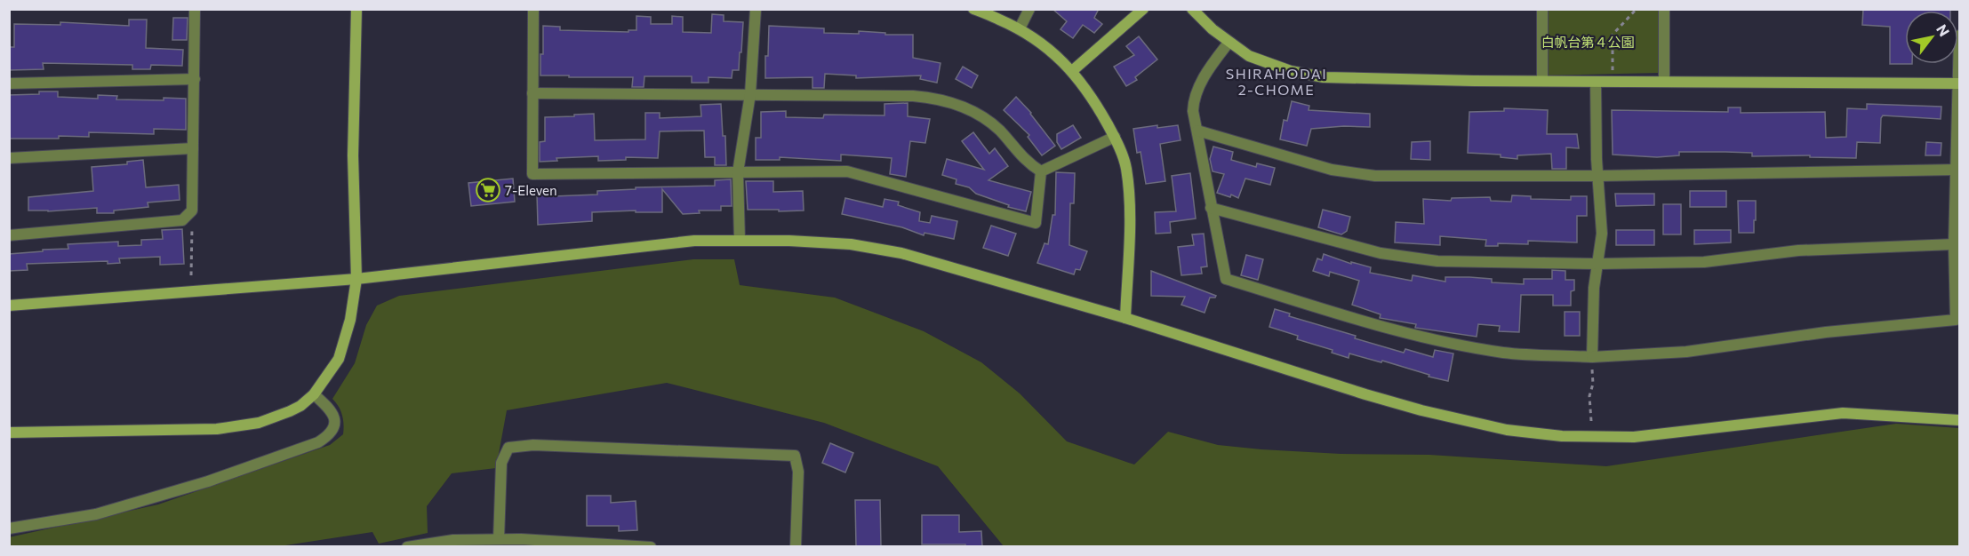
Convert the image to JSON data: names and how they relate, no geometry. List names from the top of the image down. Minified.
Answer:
{"districts":["SHIRAHODAI 2-CHOME"],"parks":["白帆台第４公園"],"places":{"supermarket":["7-Eleven"]},"north":"top right"}
